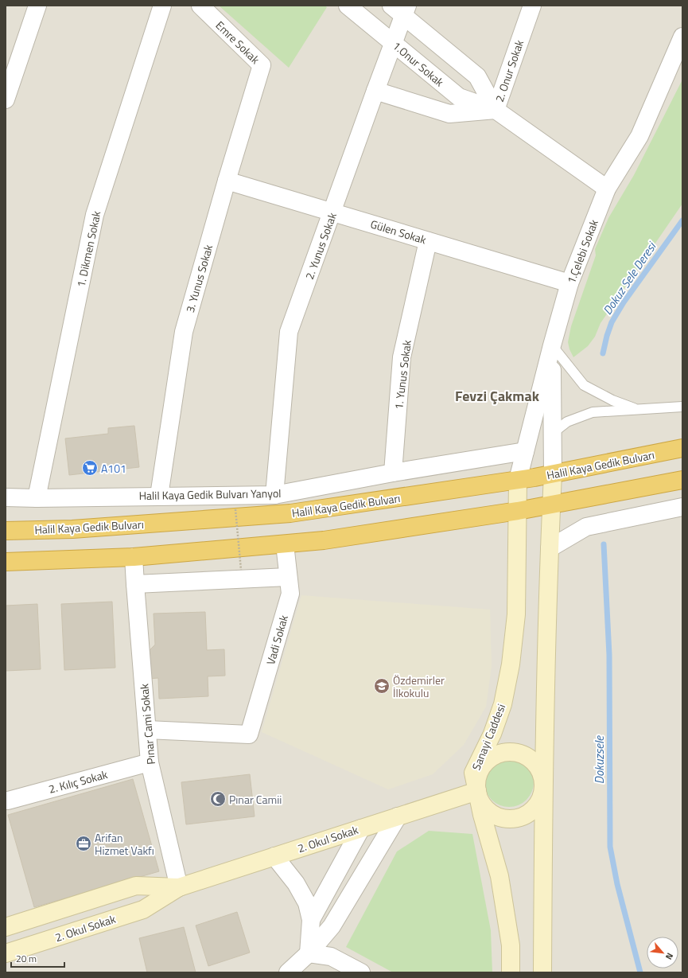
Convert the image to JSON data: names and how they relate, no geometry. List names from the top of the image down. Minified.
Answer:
{"streets":{"highway":["Halil Kaya Gedik Bulvarı"],"street":["Emre Sokak","1.Onur Sokak","2. Onur Sokak","Gülen Sokak","2. Yunus Sokak","1. Dikmen Sokak","1.Çelebi Sokak","3. Yunus Sokak","1. Yunus Sokak","Halil Kaya Gedik Bulvarı Yanyol","Vadi Sokak","Pınar Cami Sokak","Sanayi Caddesi","2. Kılıç Sokak","2. Okul Sokak"]},"crossings":[["Emre Sokak","3. Yunus Sokak"],["1.Onur Sokak","2. Onur Sokak"],["1.Onur Sokak","2. Yunus Sokak"],["1.Onur Sokak","1.Çelebi Sokak"],["2. Onur Sokak","2. Yunus Sokak"],["Gülen Sokak","2. Yunus Sokak"],["Gülen Sokak","1.Çelebi Sokak"],["Gülen Sokak","3. Yunus Sokak"],["Gülen Sokak","1. Yunus Sokak"],["2. Yunus Sokak","Halil Kaya Gedik Bulvarı Yanyol"],["1. Dikmen Sokak","Halil Kaya Gedik Bulvarı Yanyol"],["1.Çelebi Sokak","Halil Kaya Gedik Bulvarı"],["1.Çelebi Sokak","Halil Kaya Gedik Bulvarı Yanyol"],["1.Çelebi Sokak","Sanayi Caddesi"],["3. Yunus Sokak","Halil Kaya Gedik Bulvarı Yanyol"],["1. Yunus Sokak","Halil Kaya Gedik Bulvarı Yanyol"],["Halil Kaya Gedik Bulvarı","Sanayi Caddesi"],["Vadi Sokak","Pınar Cami Sokak"],["Pınar Cami Sokak","2. Kılıç Sokak"],["Pınar Cami Sokak","2. Okul Sokak"],["Sanayi Caddesi","2. Okul Sokak"]],"districts":["Fevzi Çakmak"],"water":["Dokuz Sele Deresi","Dokuzsele"],"places":{"supermarket":["A101"],"school or university":["Özdemirler İlkokulu"],"mosque":["Pınar Camii"],"office":["Arifan Hizmet Vakfı"]},"scale_bar":"20 m","north":"bottom right"}
